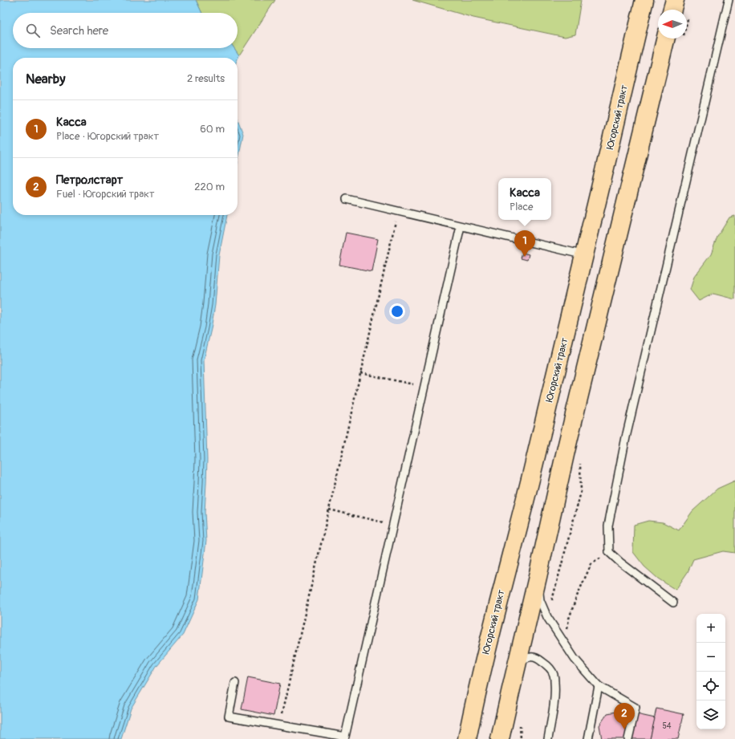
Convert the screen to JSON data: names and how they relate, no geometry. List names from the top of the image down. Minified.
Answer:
{"streets":{"main road":["Югорский тракт"]},"house_numbers":["54"],"north":"left","page":{"search":"Search here","heading":["Nearby","2 results"],"list":[{"mark":"1","name":"Касса","note":"Place · Югорский тракт","value":"60 m"},{"mark":"2","name":"Петролстарт","note":"Fuel · Югорский тракт","value":"220 m"}],"popup":["Касса","Place"],"pins":["1","2"],"map_buttons":["+","−"]}}
